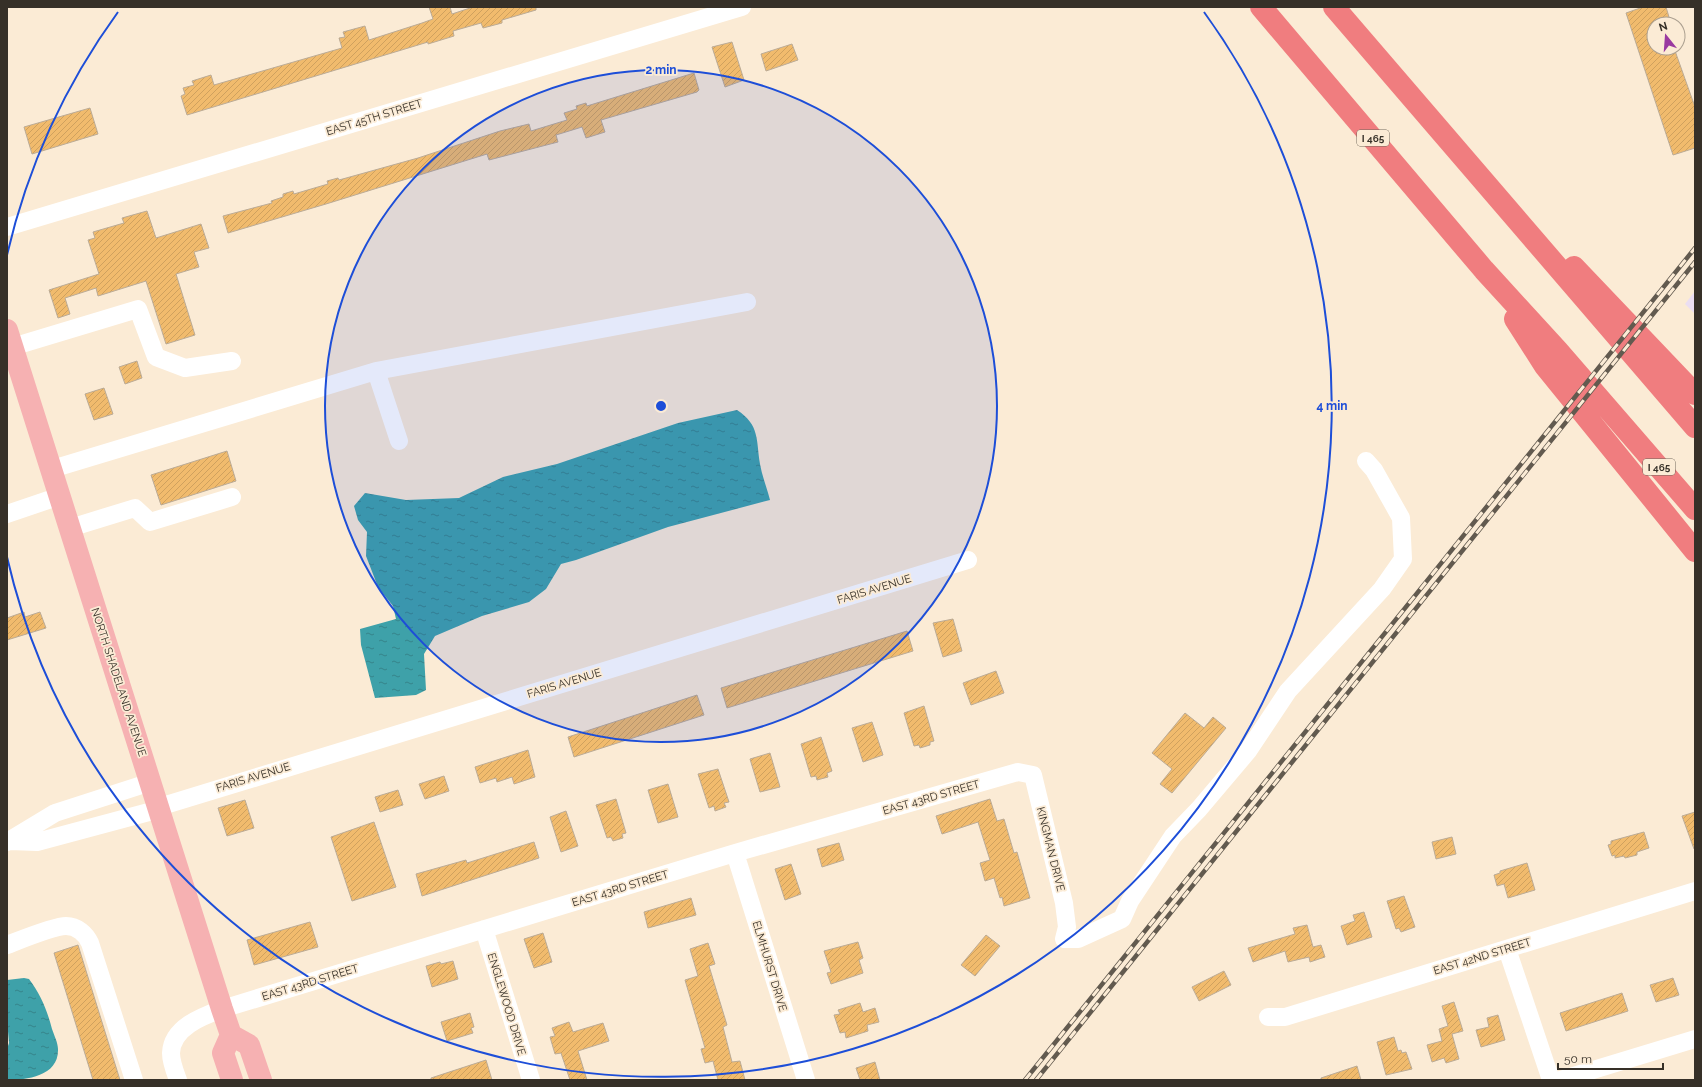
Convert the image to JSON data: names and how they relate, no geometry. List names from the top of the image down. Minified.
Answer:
{"streets":{"highway":["I 465"],"main road":["NORTH SHADELAND AVENUE"],"street":["EAST 45TH STREET","FARIS AVENUE","EAST 43RD STREET","KINGMAN DRIVE","EAST 42ND STREET","ELMHURST DRIVE","ENGLEWOOD DRIVE"]},"crossings":[["FARIS AVENUE","NORTH SHADELAND AVENUE"],["NORTH SHADELAND AVENUE","EAST 43RD STREET"],["EAST 43RD STREET","KINGMAN DRIVE"],["EAST 43RD STREET","ELMHURST DRIVE"],["EAST 43RD STREET","ENGLEWOOD DRIVE"]],"scale_bar":"50 m","north":"top","rings":["2 min","4 min"]}
